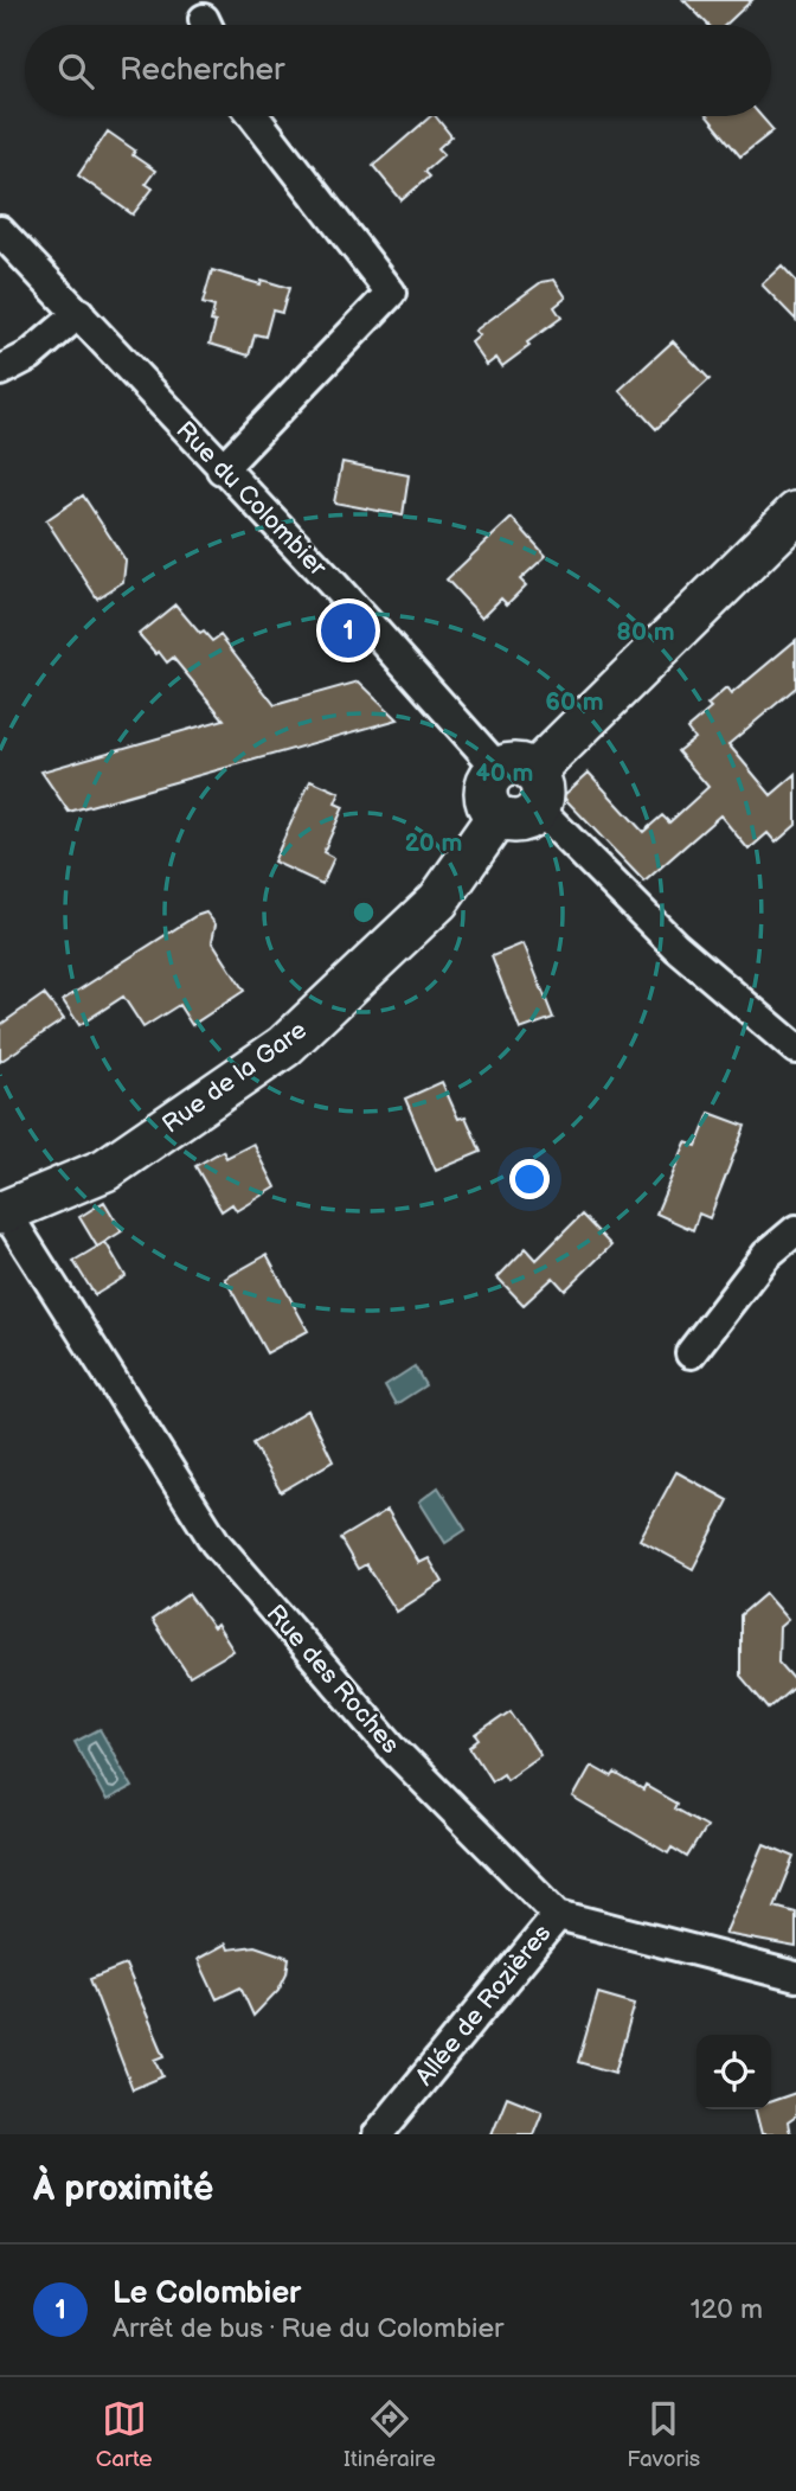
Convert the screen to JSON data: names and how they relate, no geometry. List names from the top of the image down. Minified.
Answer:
{"streets":{"street":["Rue du Colombier","Rue de la Gare","Rue des Roches","Allée de Rozières"]},"crossings":[["Rue du Colombier","Rue de la Gare"],["Rue de la Gare","Rue des Roches"],["Rue des Roches","Allée de Rozières"]],"page":{"search":"Rechercher","pins":"1","heading":"À proximité","list":[{"mark":"1","name":"Le Colombier","note":"Arrêt de bus · Rue du Colombier","value":"120 m"}],"nav":["Carte","Itinéraire","Favoris"]},"rings":["80 m","60 m","40 m","20 m"]}
